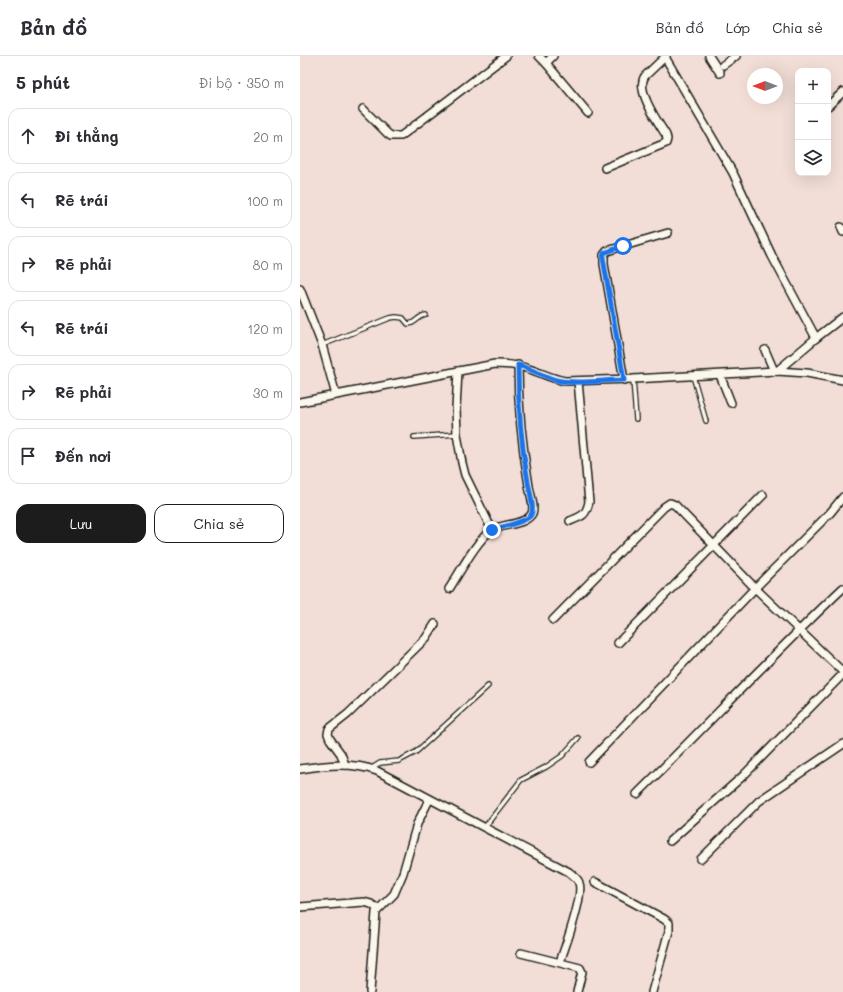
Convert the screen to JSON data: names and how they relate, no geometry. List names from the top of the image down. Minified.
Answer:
{"north":"left","page":{"header":"Bản đồ","nav":["Bản đồ","Lớp","Chia sẻ"],"heading":["5 phút","Đi bộ · 350 m"],"map_buttons":["+","−"],"list":[["Đi thẳng","20 m"],["Rẽ trái","100 m"],["Rẽ phải","80 m"],["Rẽ trái","120 m"],["Rẽ phải","30 m"],"Đến nơi"],"buttons":["Lưu","Chia sẻ"]}}
